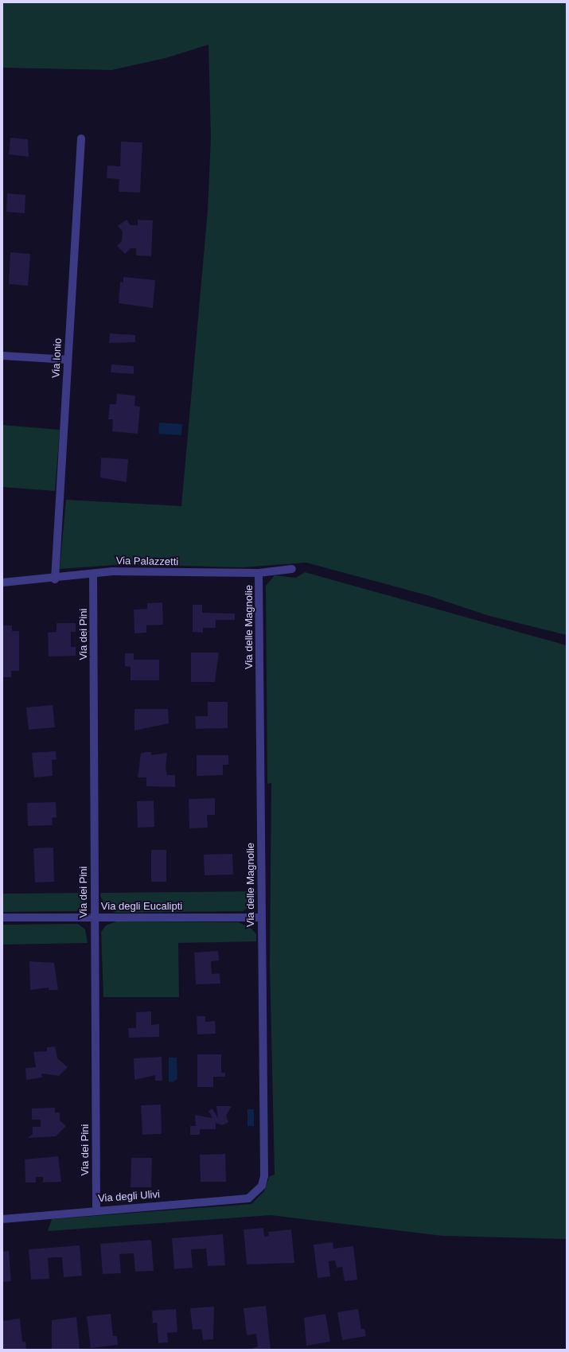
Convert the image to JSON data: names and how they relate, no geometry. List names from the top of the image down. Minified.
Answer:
{"streets":{"street":["Via Ionio","Via Palazzetti","Via delle Magnolie","Via dei Pini","Via degli Eucalipti","Via degli Ulivi"]},"crossings":[["Via Ionio","Via Palazzetti"],["Via Palazzetti","Via delle Magnolie"],["Via Palazzetti","Via dei Pini"],["Via delle Magnolie","Via degli Eucalipti"],["Via delle Magnolie","Via degli Ulivi"],["Via dei Pini","Via degli Eucalipti"],["Via dei Pini","Via degli Ulivi"]]}
